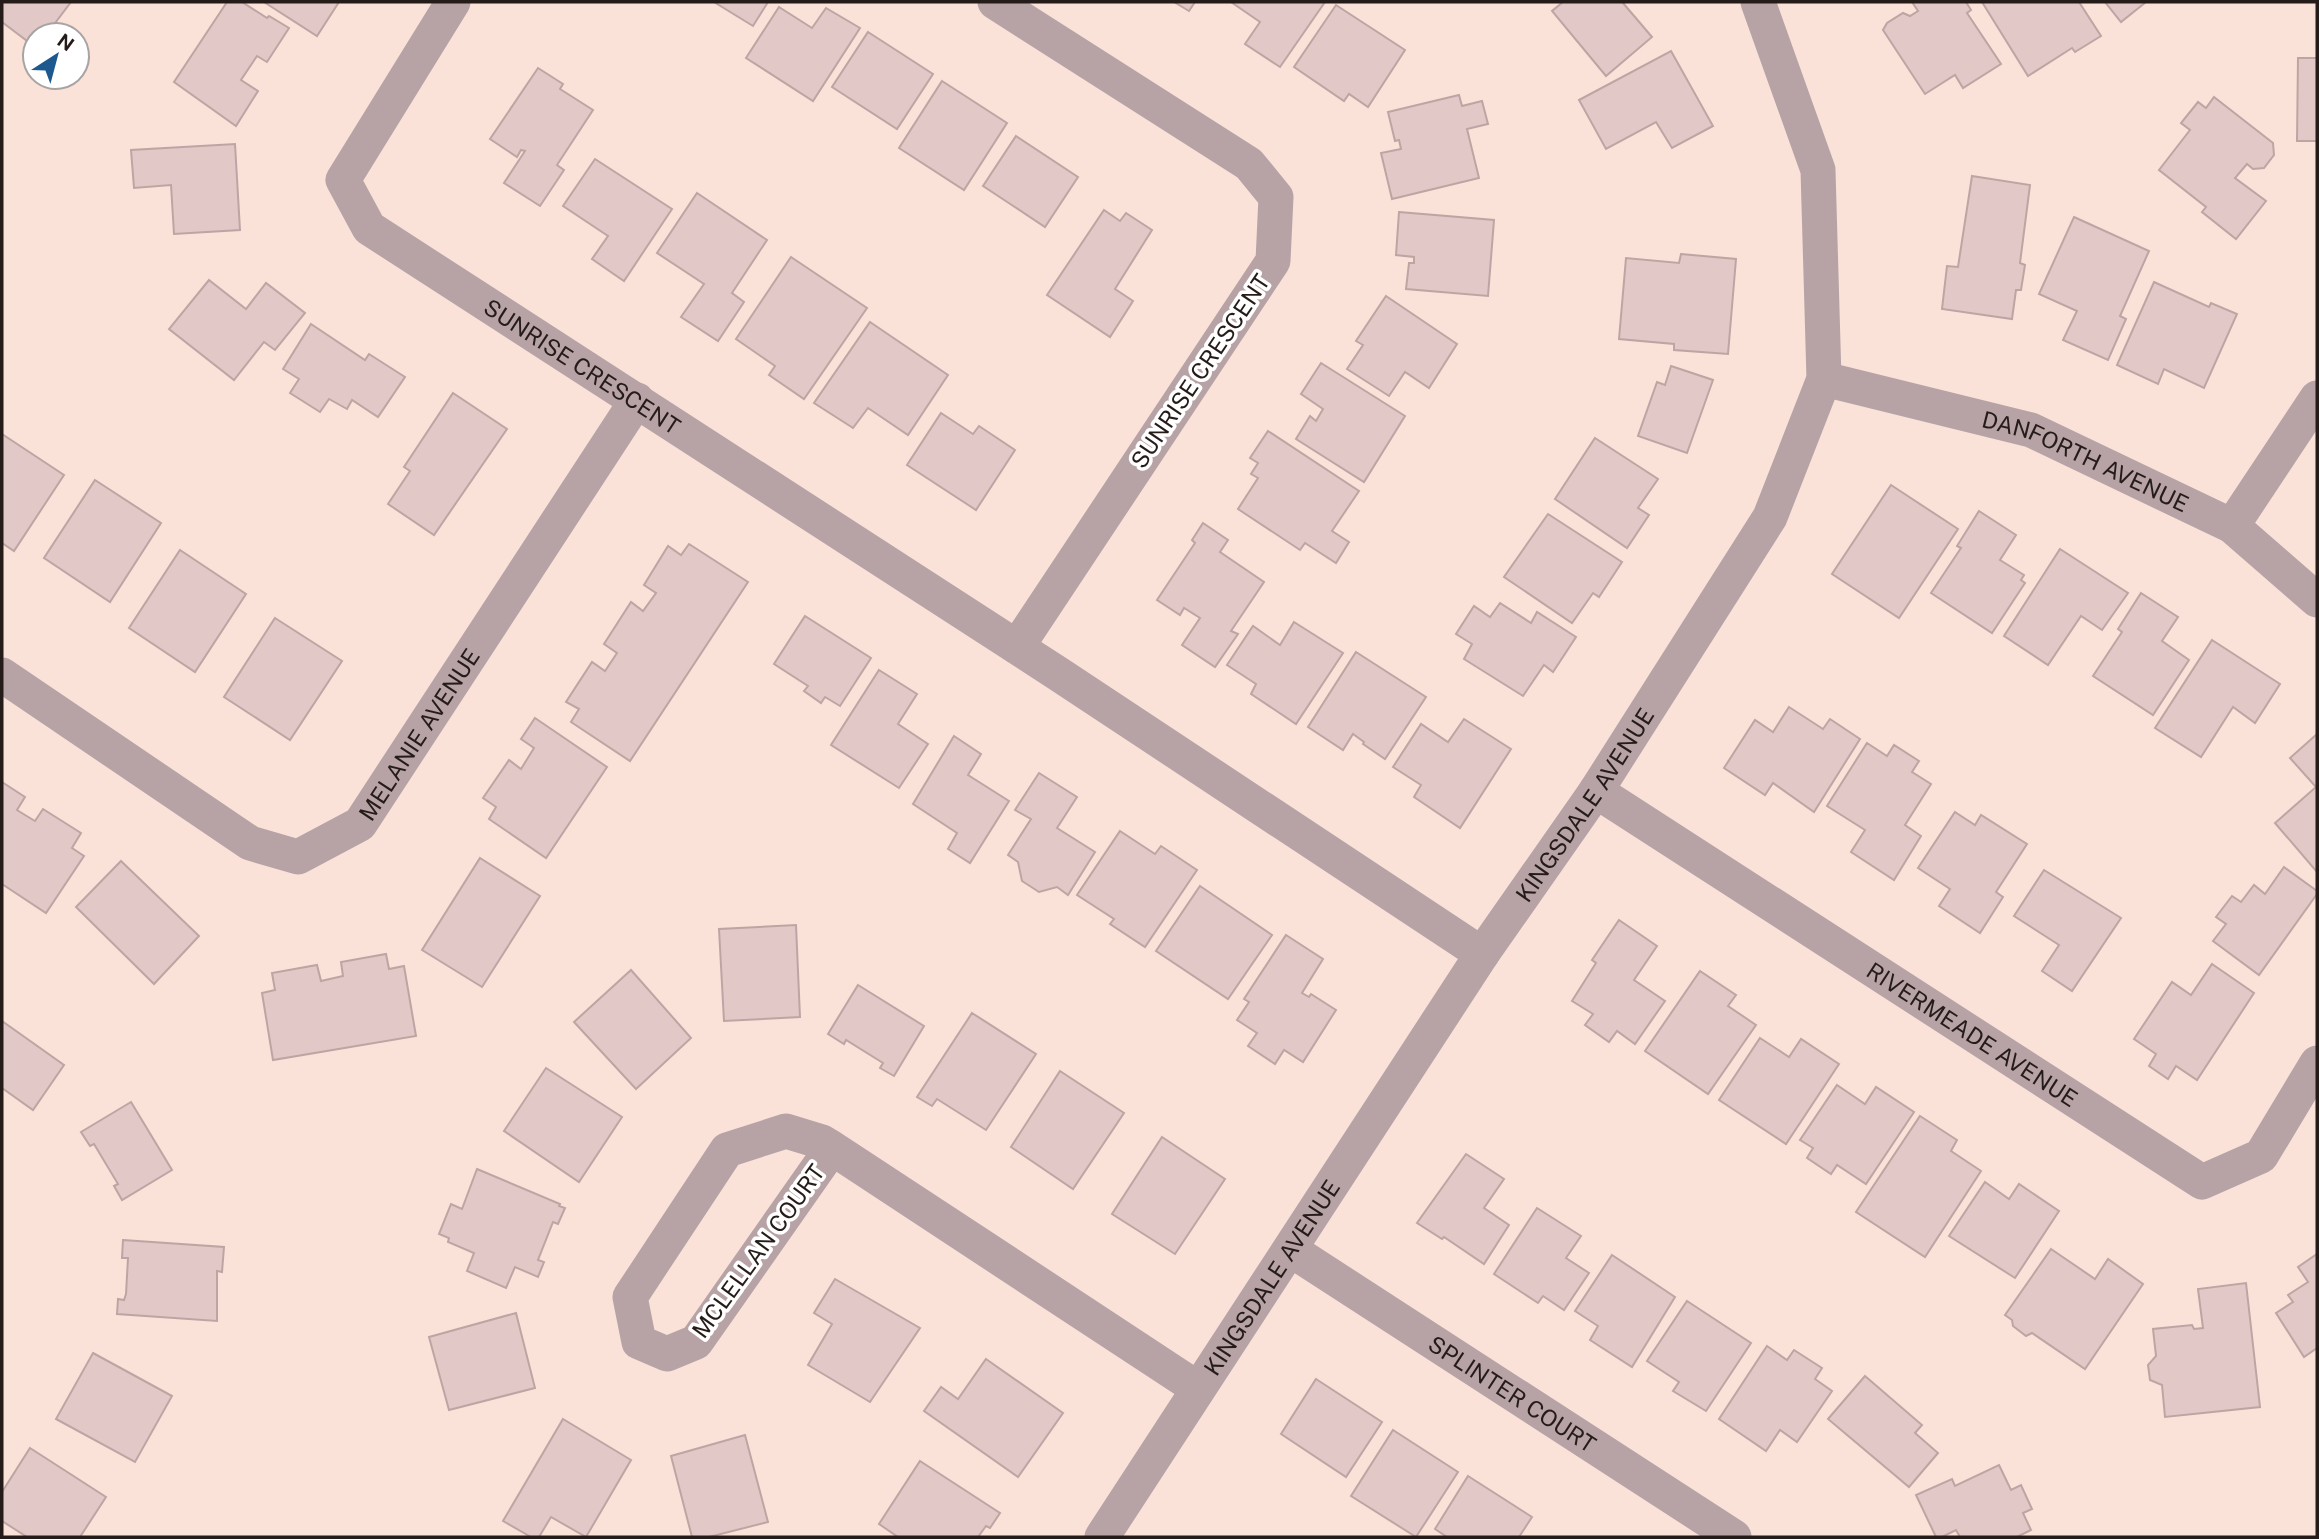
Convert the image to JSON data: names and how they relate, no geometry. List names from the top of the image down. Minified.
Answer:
{"streets":{"street":["SUNRISE CRESCENT","DANFORTH AVENUE","MELANIE AVENUE","KINGSDALE AVENUE","RIVERMEADE AVENUE","MCLELLAN COURT","SPLINTER COURT"]},"crossings":[["SUNRISE CRESCENT","MELANIE AVENUE"],["SUNRISE CRESCENT","KINGSDALE AVENUE"],["DANFORTH AVENUE","KINGSDALE AVENUE"],["KINGSDALE AVENUE","RIVERMEADE AVENUE"],["KINGSDALE AVENUE","MCLELLAN COURT"],["KINGSDALE AVENUE","SPLINTER COURT"]],"north":"top right"}
